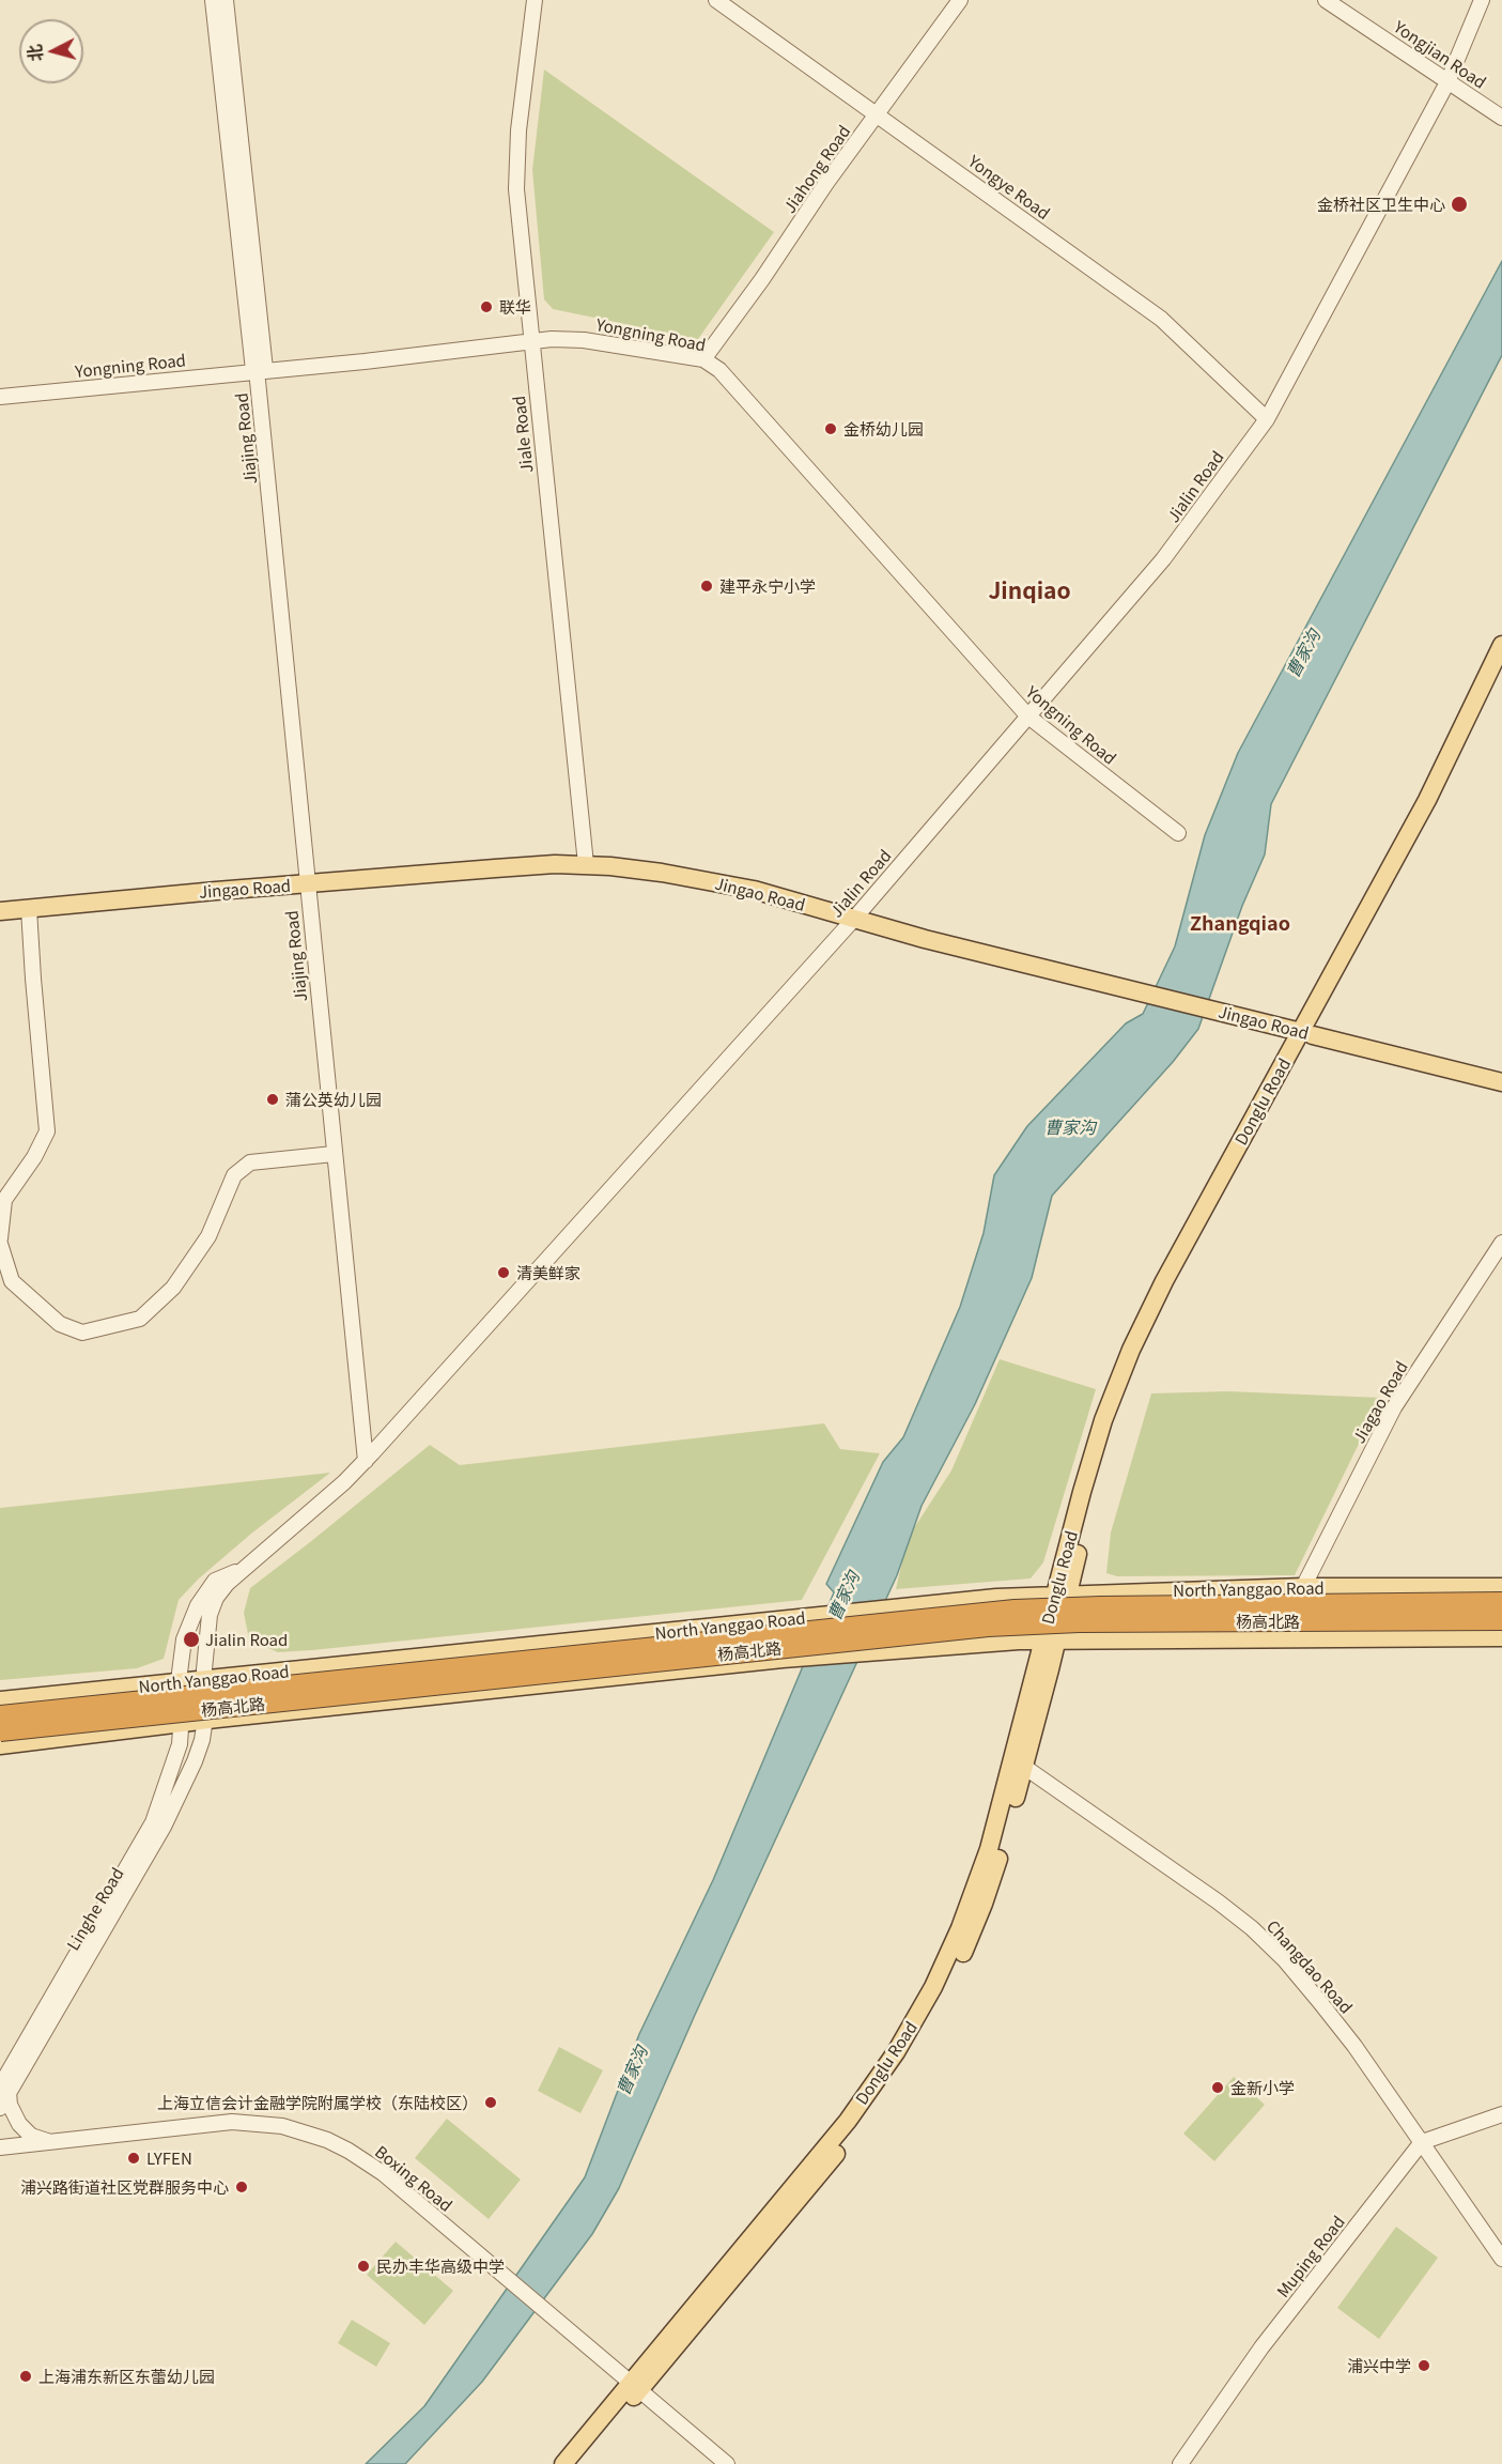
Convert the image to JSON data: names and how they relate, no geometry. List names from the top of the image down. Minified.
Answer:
{"streets":{"highway":["杨高北路"],"main road":["Jingao Road","Donglu Road","North Yanggao Road"],"street":["Yongjian Road","Jiahong Road","Yongye Road","Yongning Road","Jiale Road","Jiajing Road","Jialin Road","Jiagao Road","Linghe Road","Changdao Road","Boxing Road","Muping Road"]},"crossings":[["Yongjian Road","Jialin Road"],["Jiahong Road","Yongye Road"],["Jiahong Road","Yongning Road"],["Yongye Road","Jialin Road"],["Yongning Road","Jiale Road"],["Yongning Road","Jiajing Road"],["Yongning Road","Jialin Road"],["Jiale Road","Jingao Road"],["Jiajing Road","Jialin Road"],["Jiajing Road","Jingao Road"],["Jialin Road","Jingao Road"],["Jialin Road","North Yanggao Road"],["Jialin Road","Linghe Road"],["Jingao Road","Donglu Road"],["Donglu Road","North Yanggao Road"],["Donglu Road","Changdao Road"],["Donglu Road","Boxing Road"],["Jiagao Road","North Yanggao Road"],["North Yanggao Road","Linghe Road"],["Changdao Road","Muping Road"]],"districts":["Jinqiao","Zhangqiao"],"water":["曹家沟"],"places":["金桥社区卫生中心","联华","金桥幼儿园","建平永宁小学","蒲公英幼儿园","清美鲜家","Jialin Road","金新小学","上海立信会计金融学院附属学校（东陆校区）","LYFEN","浦兴路街道社区党群服务中心","民办丰华高级中学","浦兴中学","上海浦东新区东蕾幼儿园"],"north":"left"}
